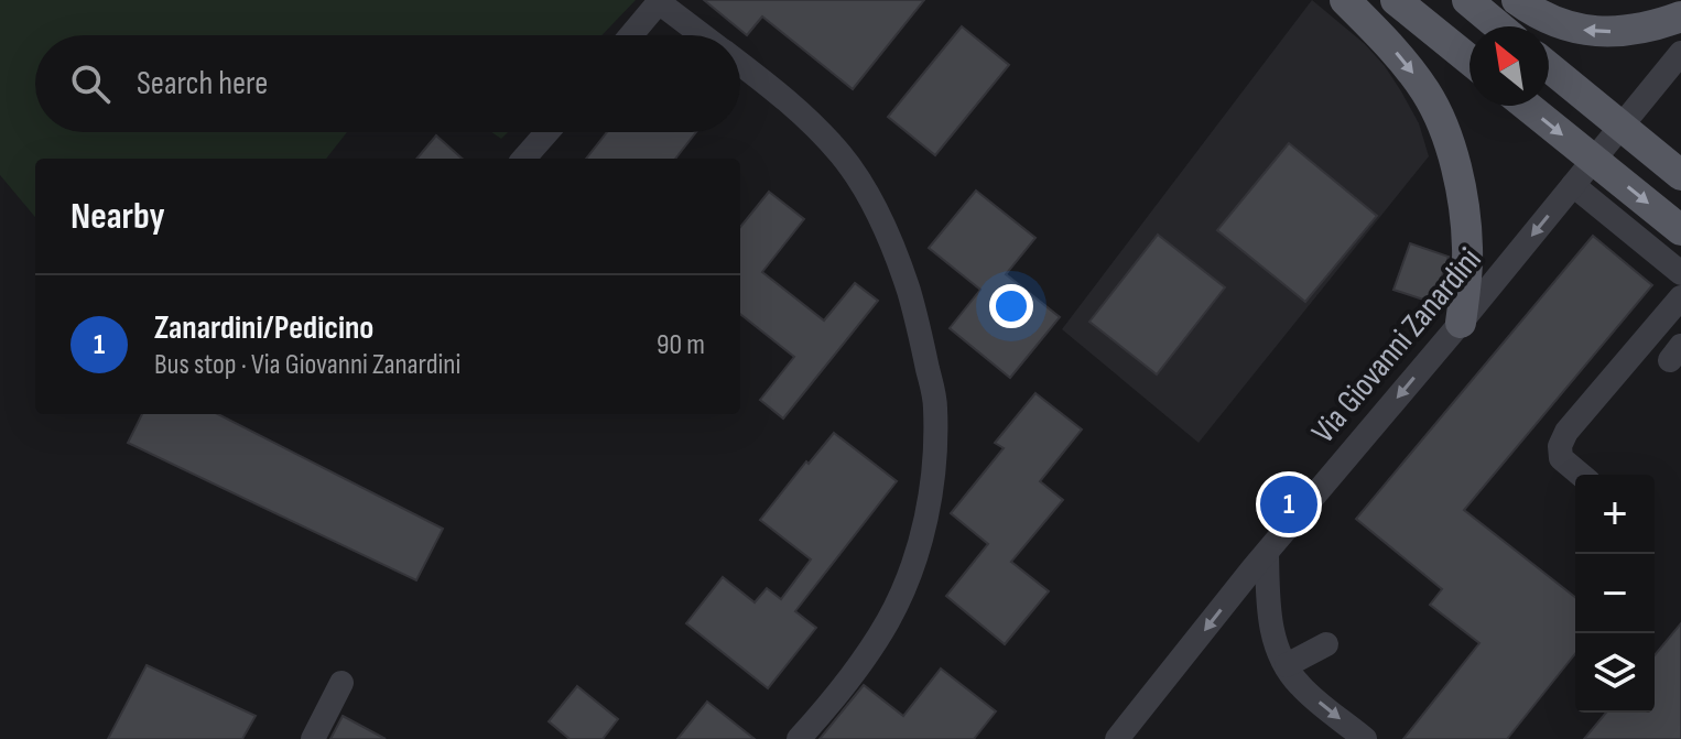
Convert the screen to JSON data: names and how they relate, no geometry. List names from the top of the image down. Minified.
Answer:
{"streets":{"street":["Via Giovanni Zanardini"]},"one_way":["Via Giovanni Zanardini"],"north":"top left","page":{"search":"Search here","heading":"Nearby","list":[{"mark":"1","name":"Zanardini/Pedicino","note":"Bus stop · Via Giovanni Zanardini","value":"90 m"}],"pins":"1","map_buttons":["+","−"]}}
